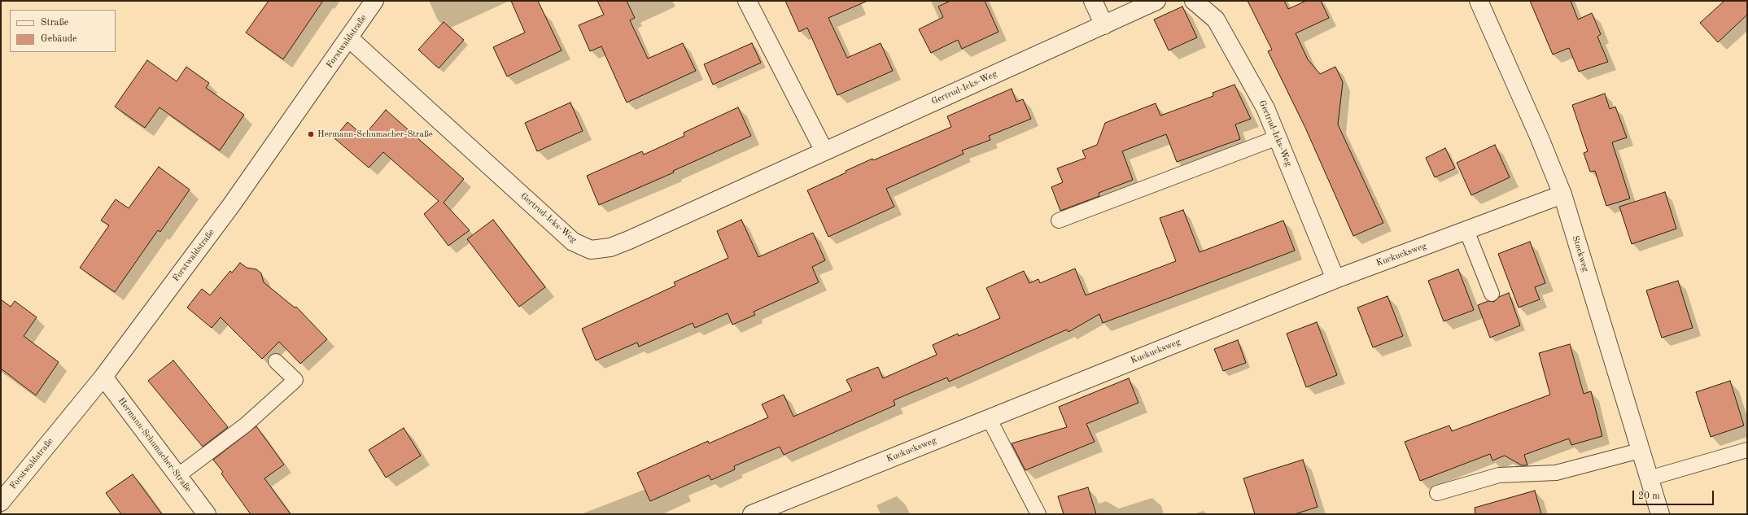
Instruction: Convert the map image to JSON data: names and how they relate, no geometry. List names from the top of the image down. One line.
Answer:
{"streets":{"street":["Forstwaldstraße","Gertrud-Icks-Weg","Stockweg","Kuckucksweg","Hermann-Schumacher-Straße"]},"crossings":[["Forstwaldstraße","Gertrud-Icks-Weg"],["Forstwaldstraße","Hermann-Schumacher-Straße"],["Gertrud-Icks-Weg","Kuckucksweg"],["Stockweg","Kuckucksweg"]],"places":["Hermann-Schumacher-Straße"],"legend":["Straße","Gebäude"],"scale_bar":"20 m"}
